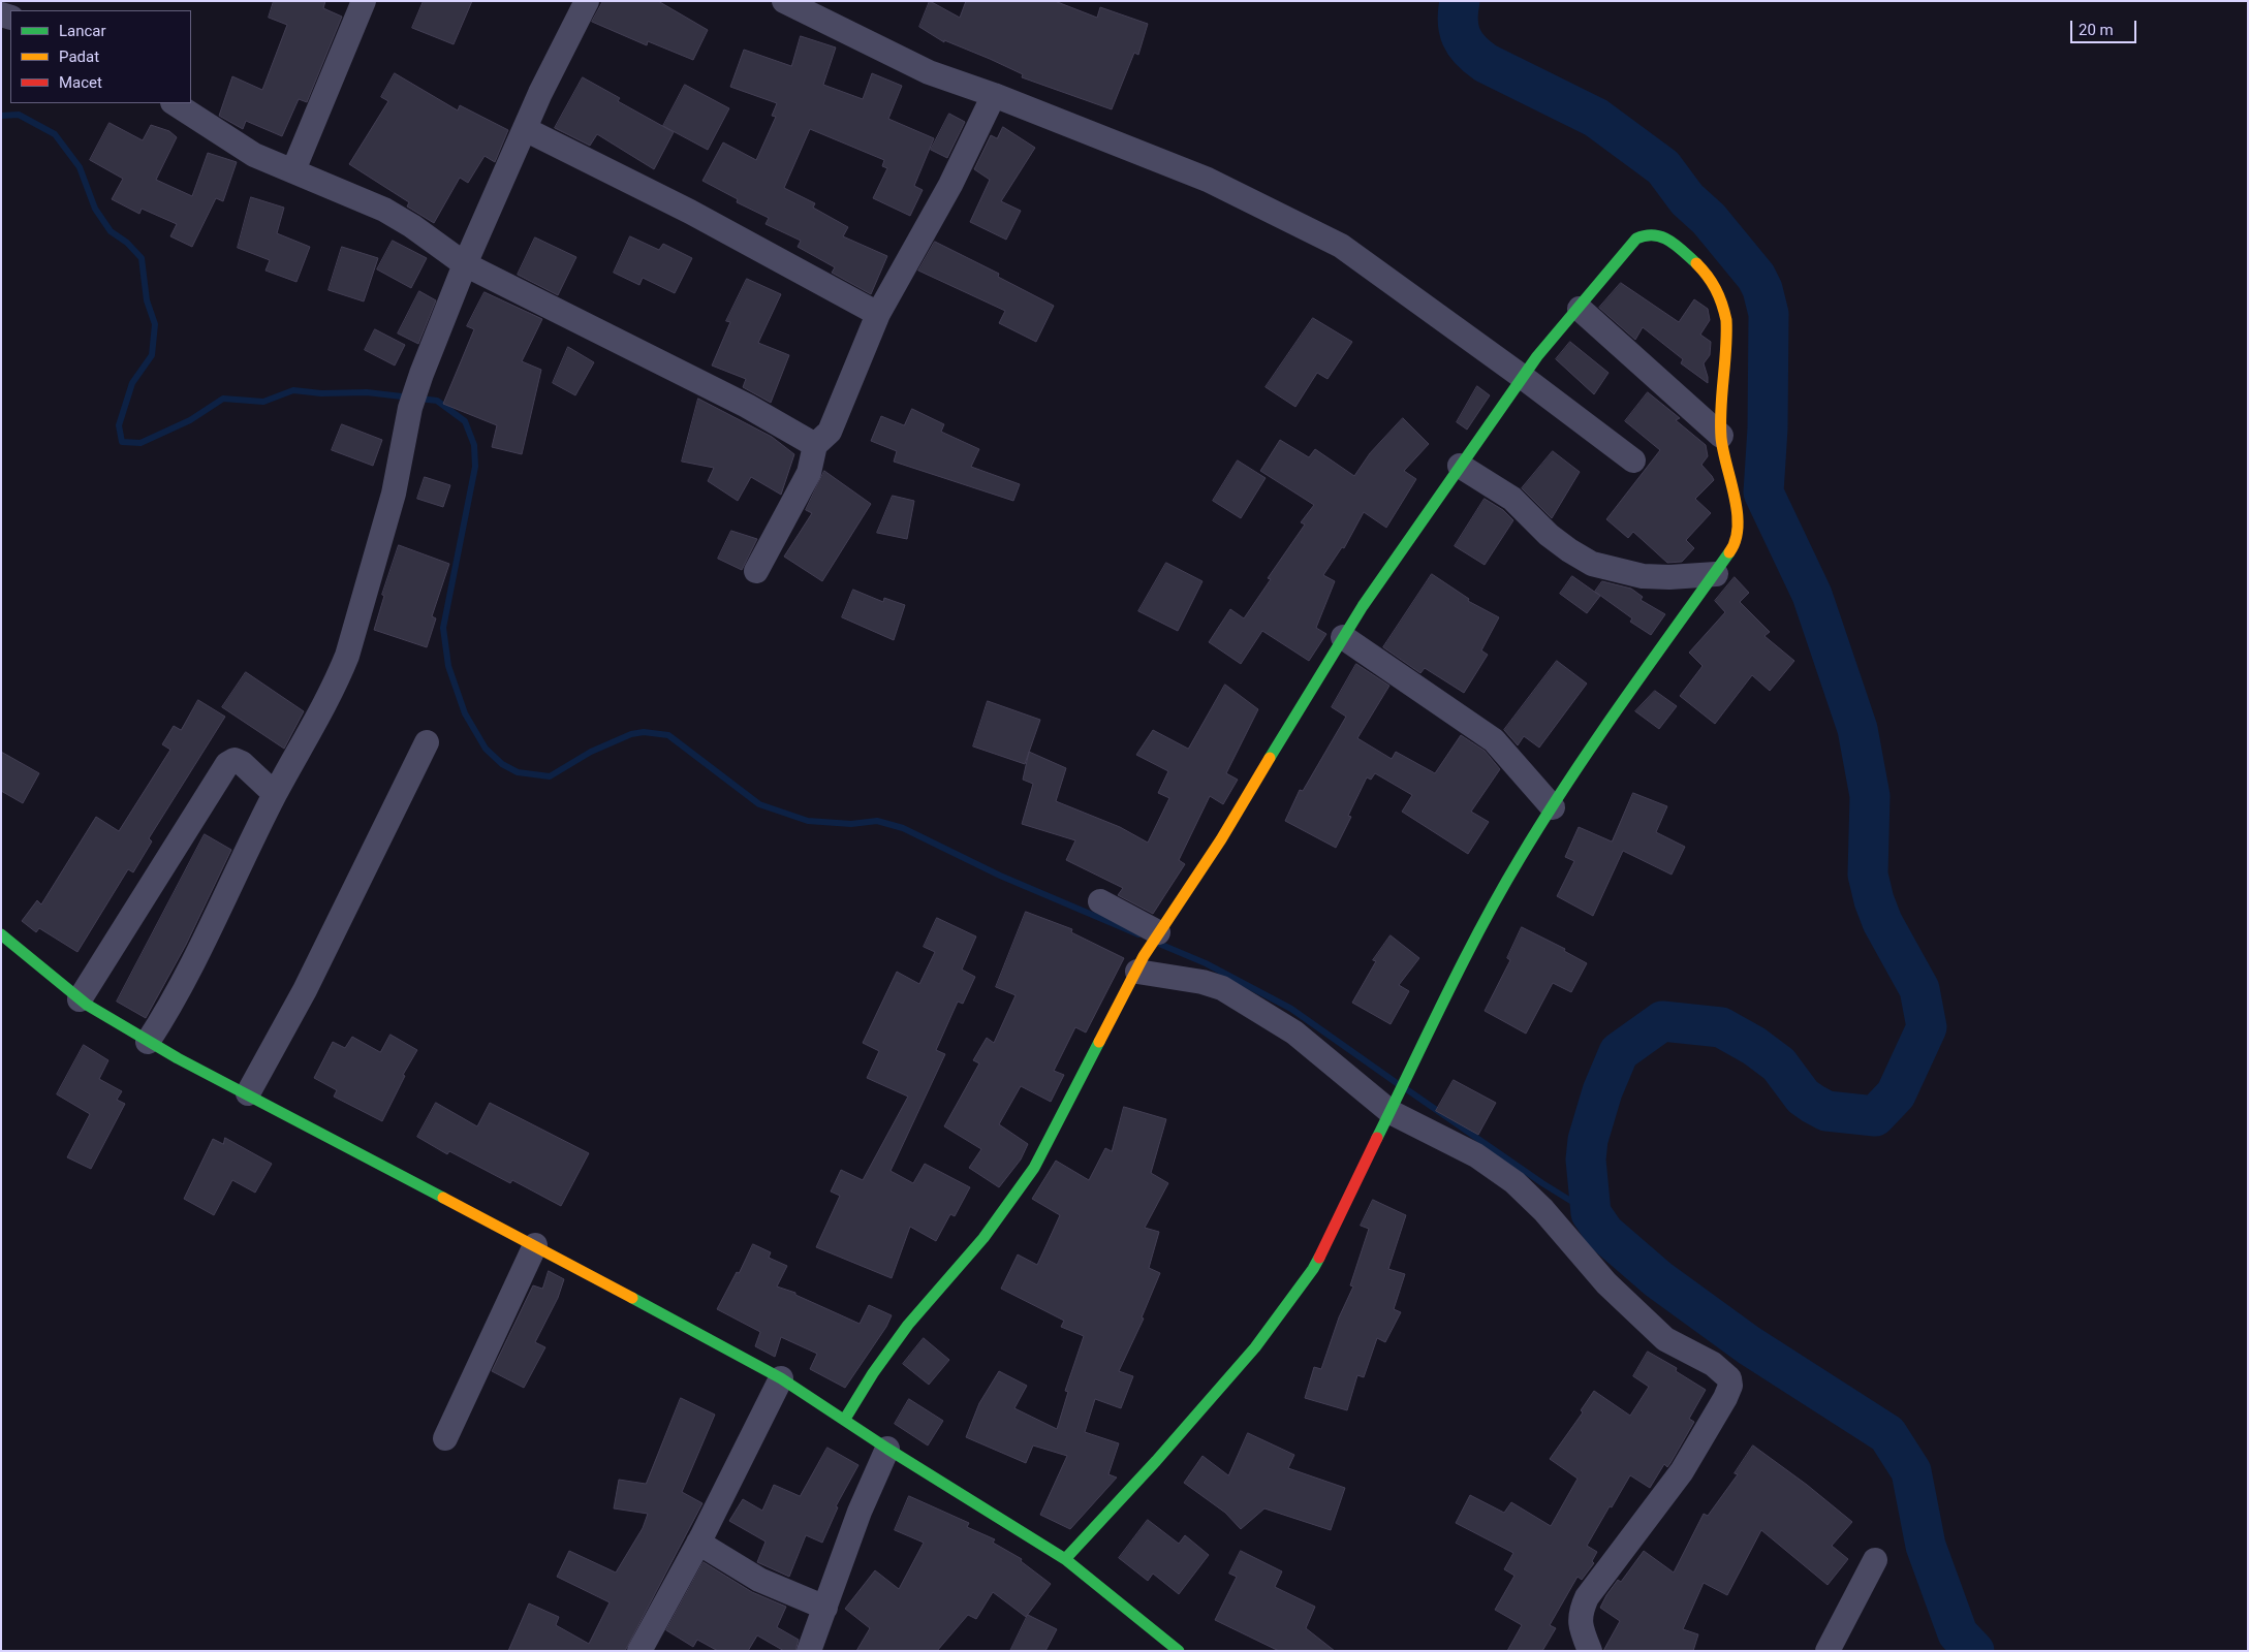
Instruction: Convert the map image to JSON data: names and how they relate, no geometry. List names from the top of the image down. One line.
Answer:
{"legend":["Lancar","Padat","Macet"],"scale_bar":"20 m"}
